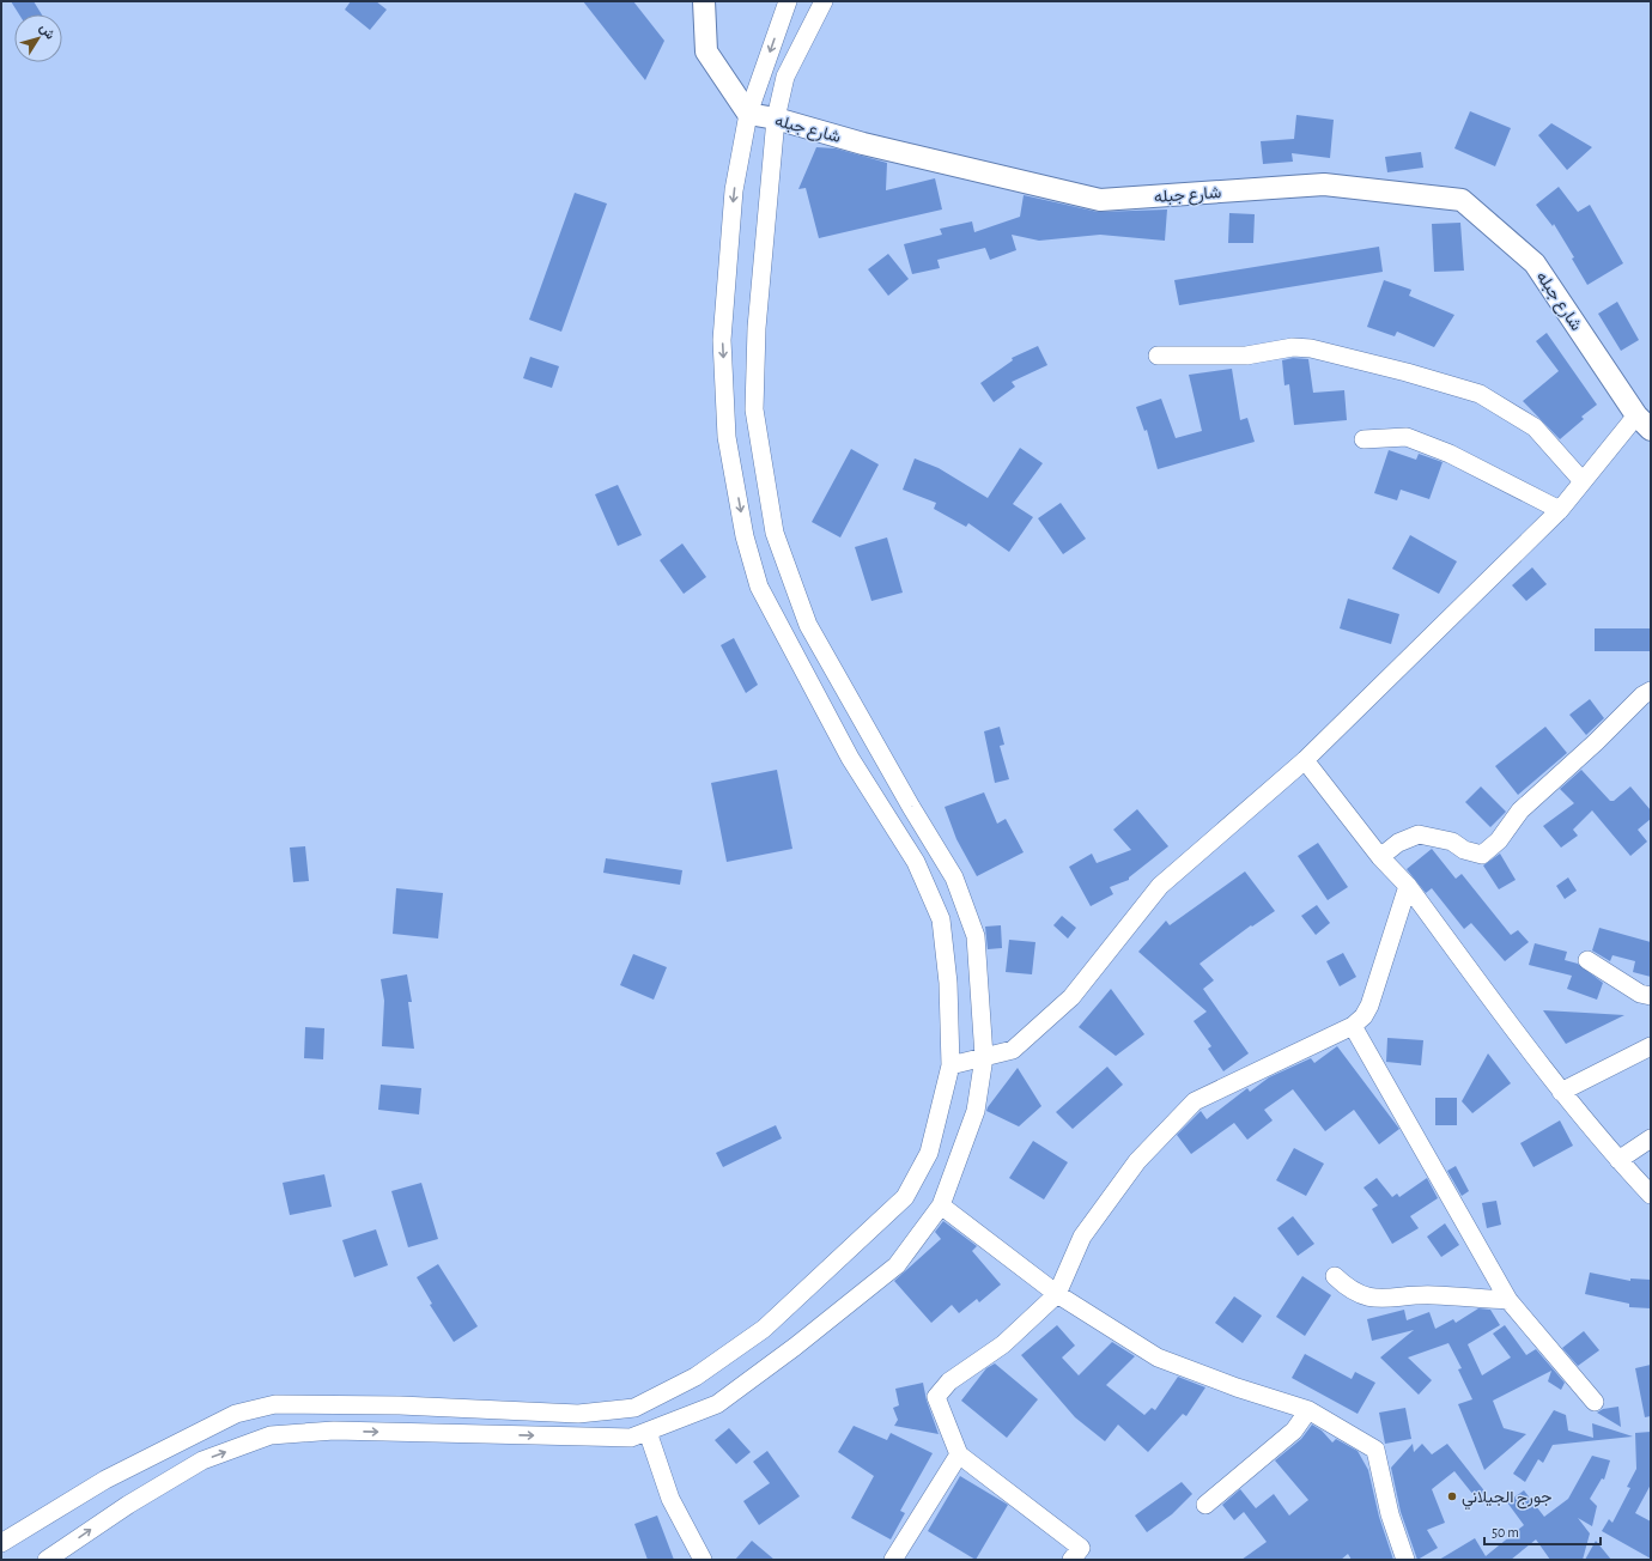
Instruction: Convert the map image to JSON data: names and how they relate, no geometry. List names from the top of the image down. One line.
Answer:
{"streets":{"main road":["شارع جبله"]},"places":["جورج الجيلاني"],"scale_bar":"50 m","north":"top right"}
